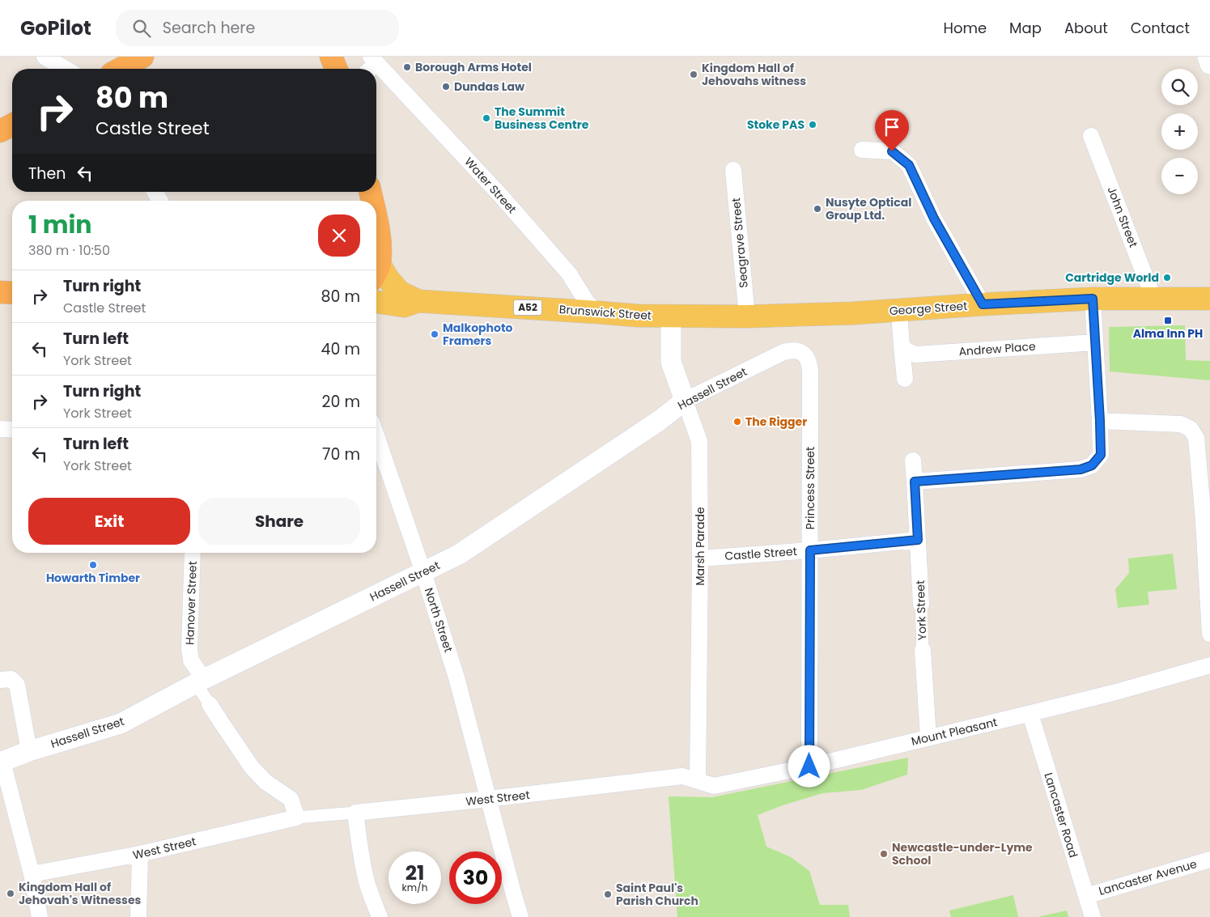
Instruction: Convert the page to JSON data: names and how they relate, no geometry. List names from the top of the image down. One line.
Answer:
{"streets":{"highway":["A52"],"main road":["George Street","Brunswick Street"],"street":["Water Street","John Street","Seagrave Street","Andrew Place","Hassell Street","Princess Street","Marsh Parade","Castle Street","Hanover Street","York Street","North Street","Mount Pleasant","West Street","Lancaster Road","Lancaster Avenue"]},"crossings":[["Water Street","Brunswick Street"],["John Street","George Street"],["Seagrave Street","George Street"],["A52","Brunswick Street"],["George Street","Brunswick Street"],["George Street","Marsh Parade"],["Brunswick Street","Marsh Parade"],["Hassell Street","Princess Street"],["Hassell Street","Marsh Parade"],["Hassell Street","Hanover Street"],["Hassell Street","North Street"],["Princess Street","Castle Street"],["Princess Street","Mount Pleasant"],["Marsh Parade","Castle Street"],["Marsh Parade","Mount Pleasant"],["Marsh Parade","West Street"],["Castle Street","York Street"],["York Street","Mount Pleasant"],["North Street","West Street"],["Mount Pleasant","West Street"],["Mount Pleasant","Lancaster Road"],["Lancaster Road","Lancaster Avenue"]],"places":{"other":["Borough Arms Hotel","Kingdom Hall of Jehovahs witness","Dundas Law","The Summit Business Centre","Stoke PAS","Nusyte Optical Group Ltd.","Cartridge World","Malkophoto Framers","The Rigger","Howarth Timber","Newcastle-under-Lyme School","Kingdom Hall of Jehovah's Witnesses","Saint Paul's Parish Church"],"transit":["Alma Inn PH"]},"page":{"header":"GoPilot","search":"Search here","nav":["Home","Map","About","Contact"],"map_buttons":["+","−"],"turn":["80 m","Castle Street"],"then":"Then","heading":["1 min","380 m · 10:50"],"list":[{"name":"Turn right","note":"Castle Street","value":"80 m"},{"name":"Turn left","note":"York Street","value":"40 m"},{"name":"Turn right","note":"York Street","value":"20 m"},{"name":"Turn left","note":"York Street","value":"70 m"}],"buttons":["Exit","Share"],"speed":"21 km/h","limit":"30"}}
